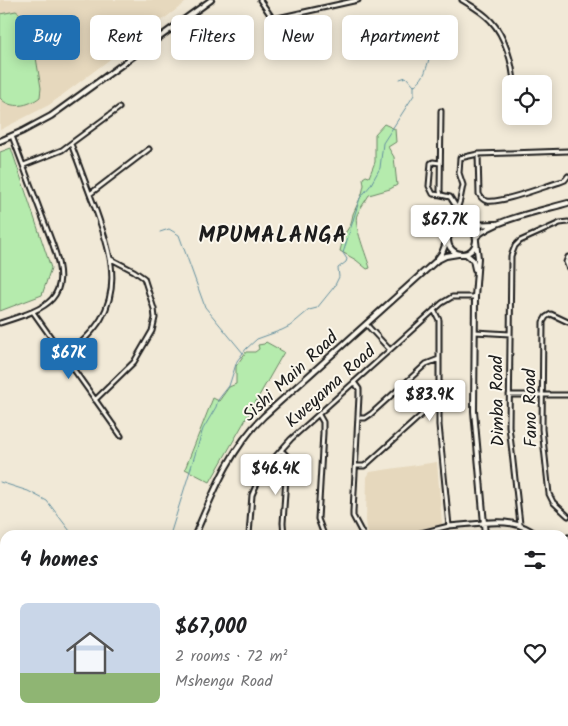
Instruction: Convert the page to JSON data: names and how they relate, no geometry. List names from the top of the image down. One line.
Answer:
{"streets":{"street":["Sishi Main Road","Kweyama Road","Dimba Road","Fano Road"]},"districts":["MPUMALANGA"],"page":{"chip":["Buy","Rent","Filters","New","Apartment"],"price":["$67.7K","$67K","$83.9K","$46.4K"],"heading":"4 homes","list":[{"name":"$67,000","note":"2 rooms · 72 m² · Mshengu Road"}]}}
